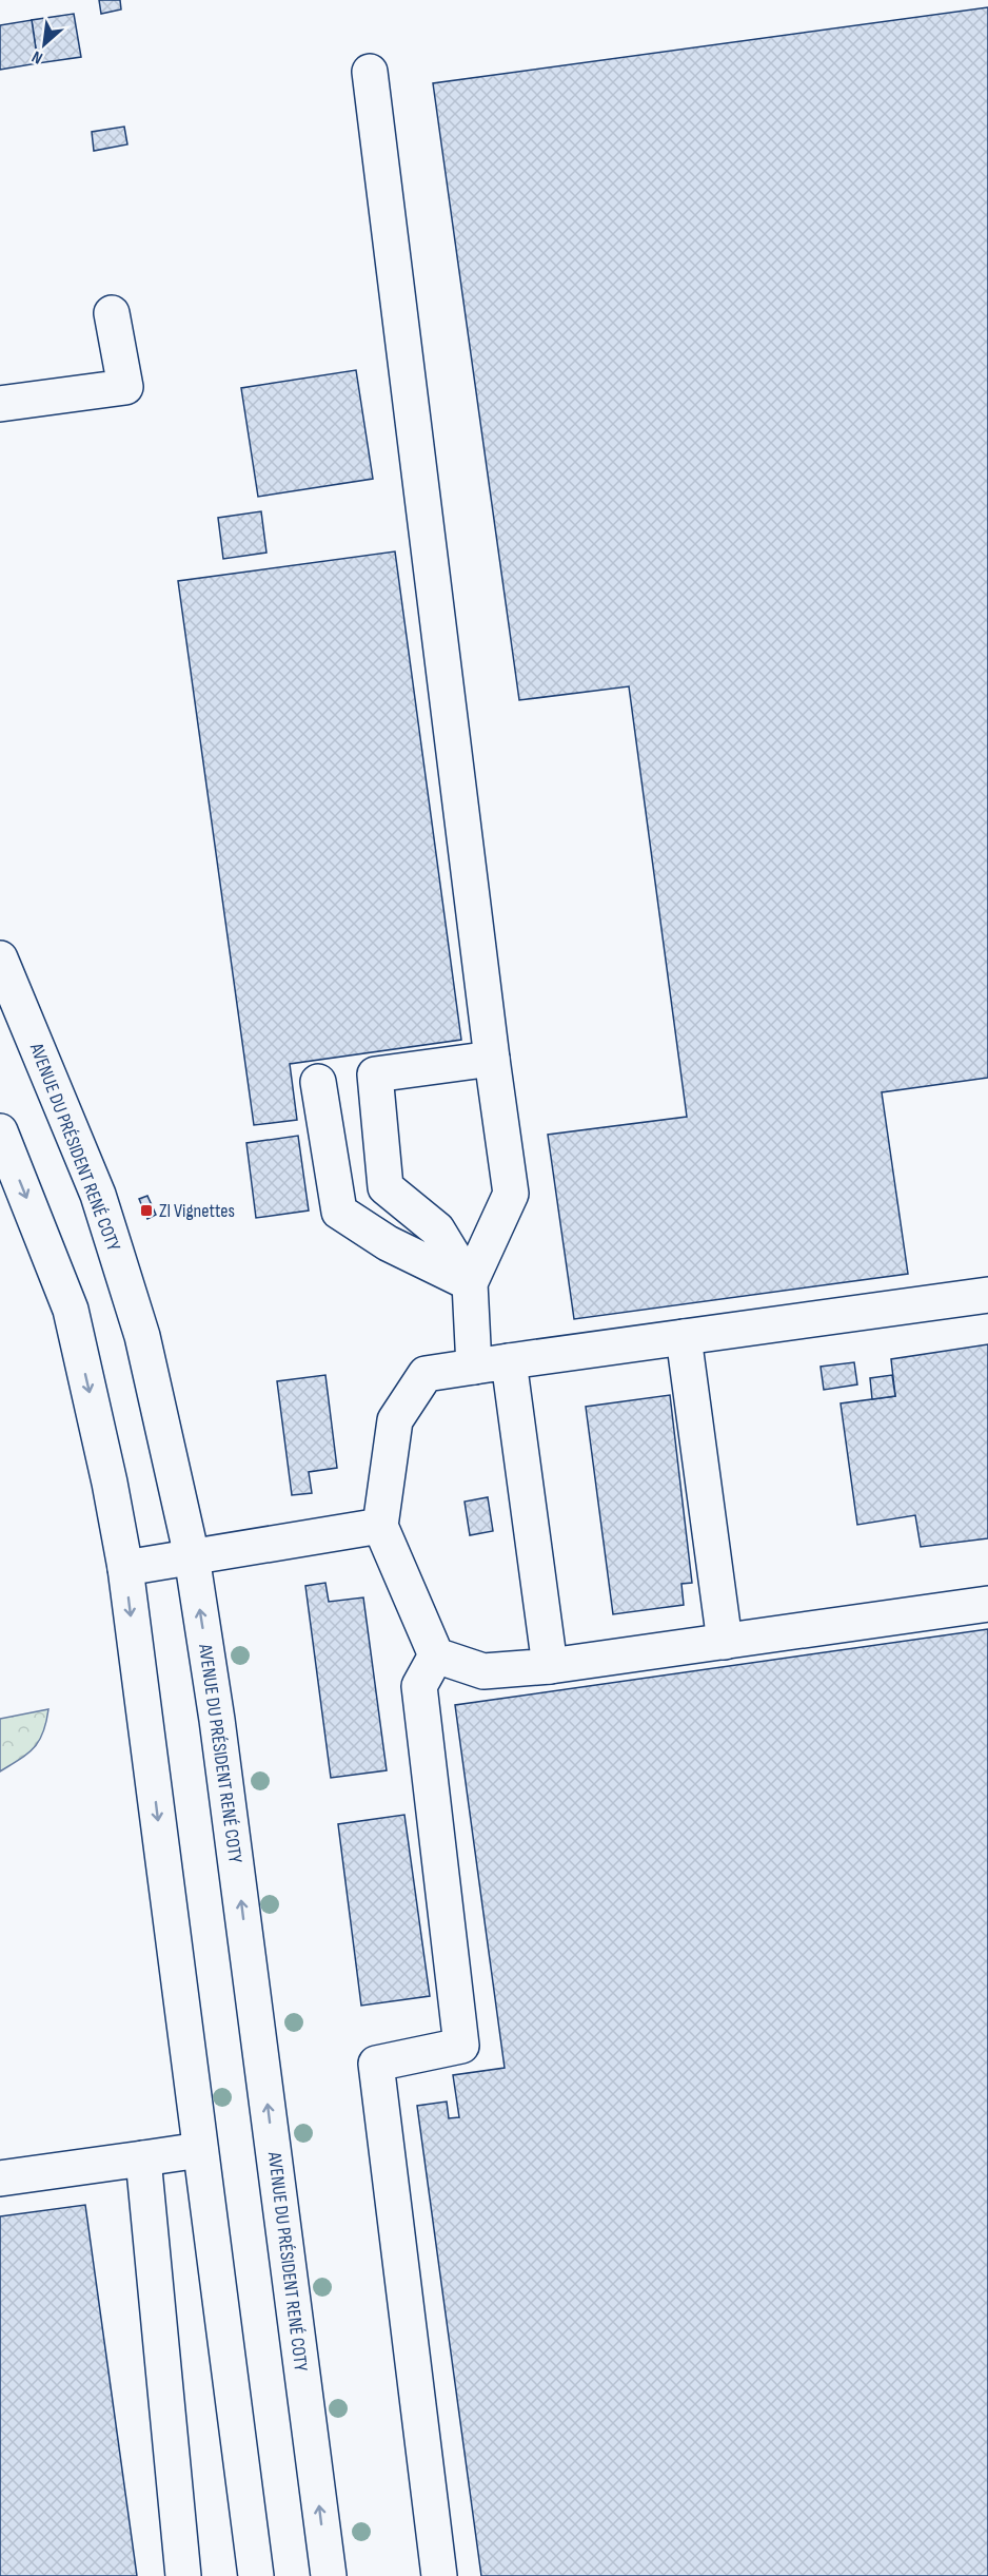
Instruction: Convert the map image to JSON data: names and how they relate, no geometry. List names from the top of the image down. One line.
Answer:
{"streets":{"main road":["AVENUE DU PRÉSIDENT RENÉ COTY"]},"places":{"transit":["ZI Vignettes"]},"north":"bottom left"}
